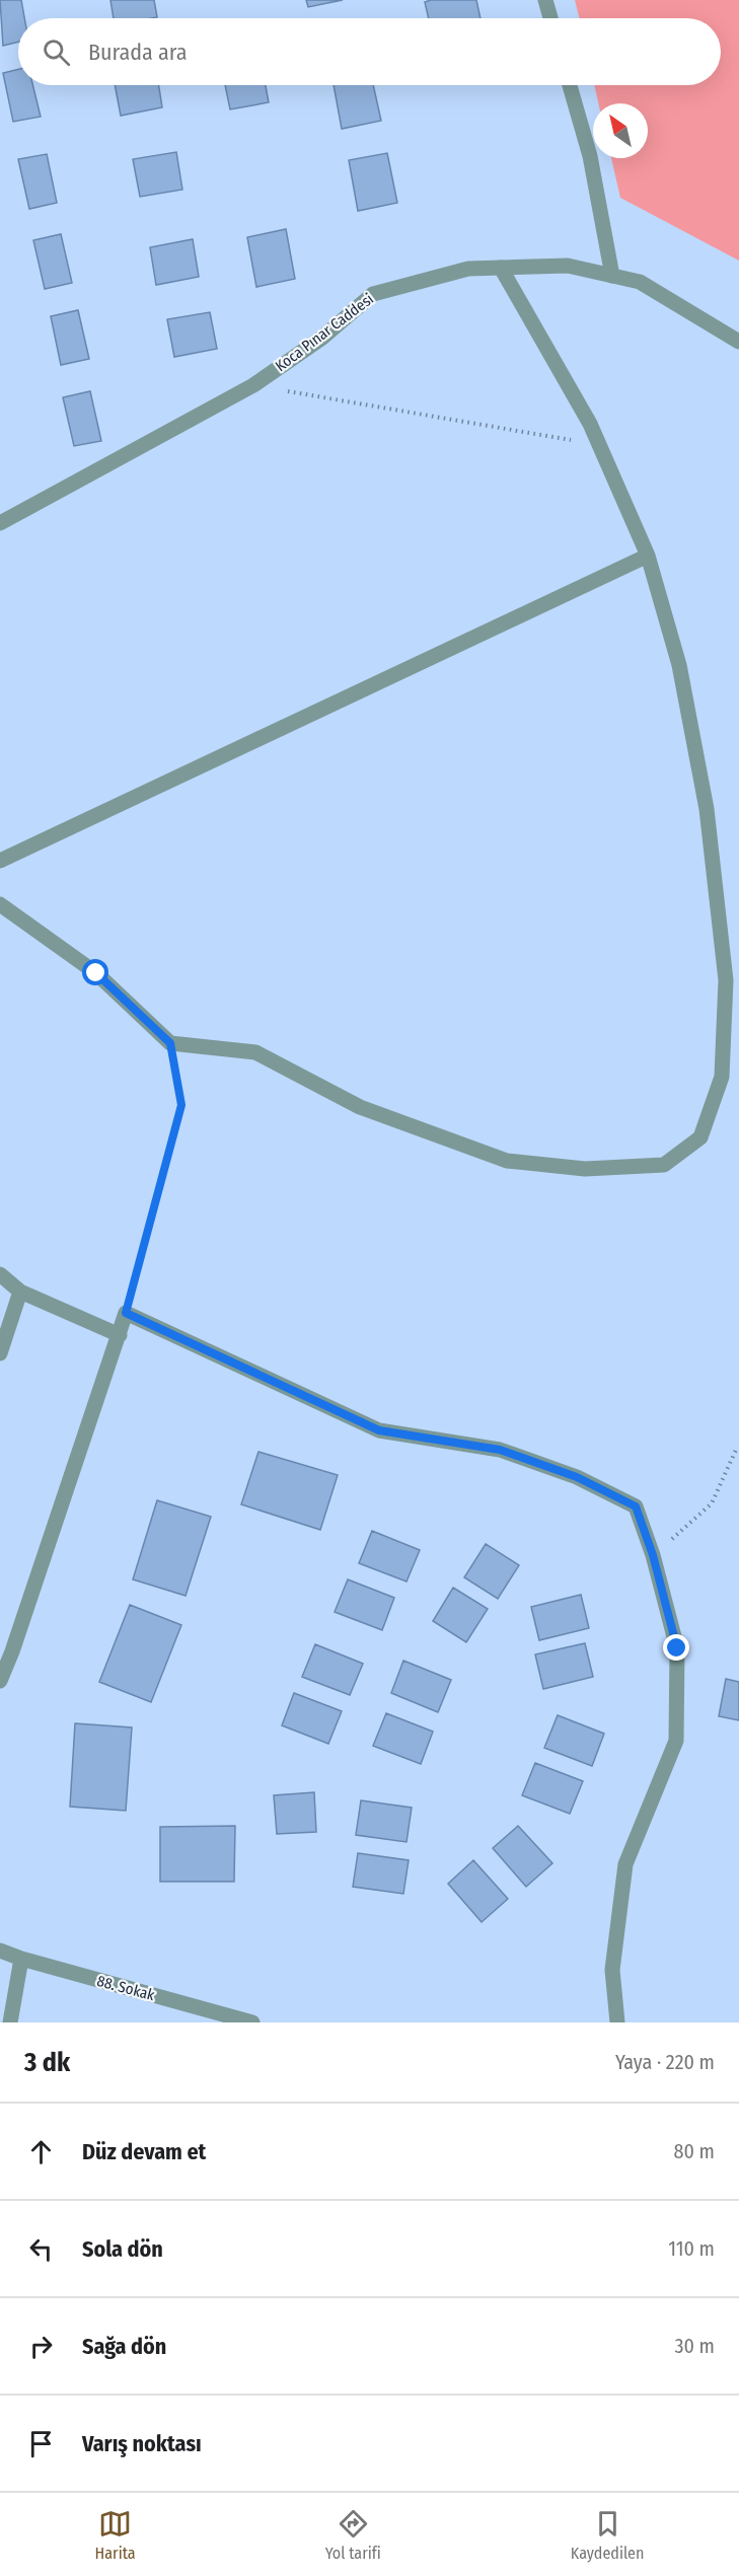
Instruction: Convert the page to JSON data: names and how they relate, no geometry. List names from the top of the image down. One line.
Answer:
{"streets":{"street":["Koca Pınar Caddesi","88. Sokak"]},"north":"top left","page":{"search":"Burada ara","heading":["3 dk","Yaya · 220 m"],"list":[["Düz devam et","80 m"],["Sola dön","110 m"],["Sağa dön","30 m"],"Varış noktası"],"nav":["Harita","Yol tarifi","Kaydedilen"]}}
